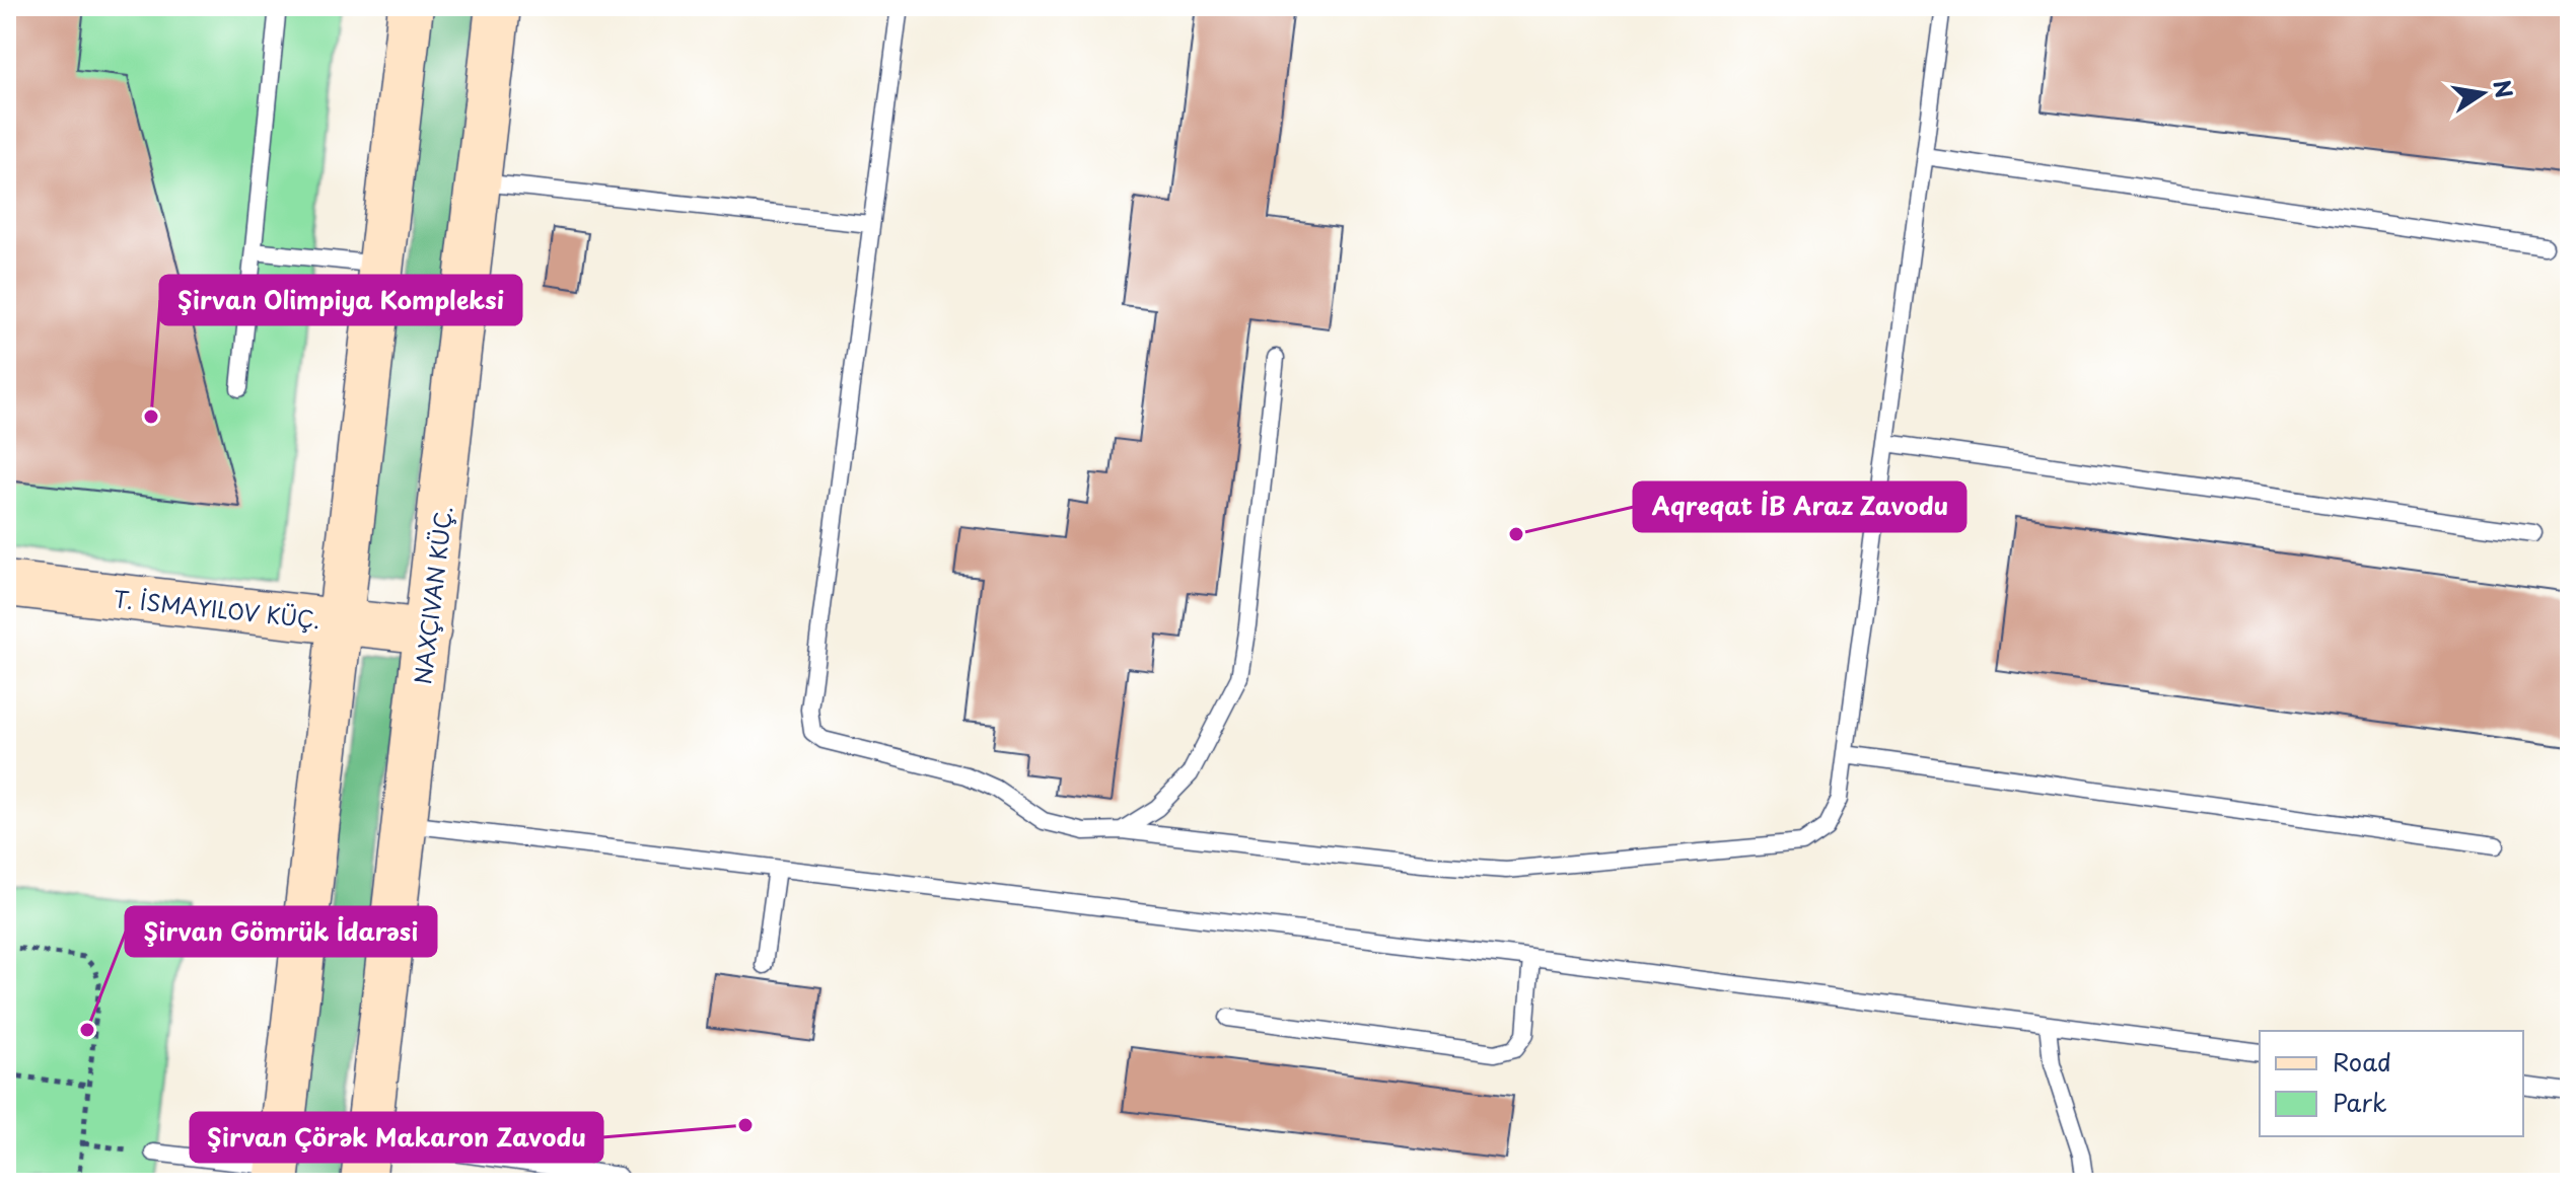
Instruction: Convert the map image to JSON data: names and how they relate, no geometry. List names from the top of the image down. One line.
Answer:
{"places":["Şirvan Olimpiya Kompleksi","Aqreqat İB Araz Zavodu","Şirvan Gömrük İdarəsi","Şirvan Çörək Makaron Zavodu"],"legend":["Road","Park"],"north":"right"}
